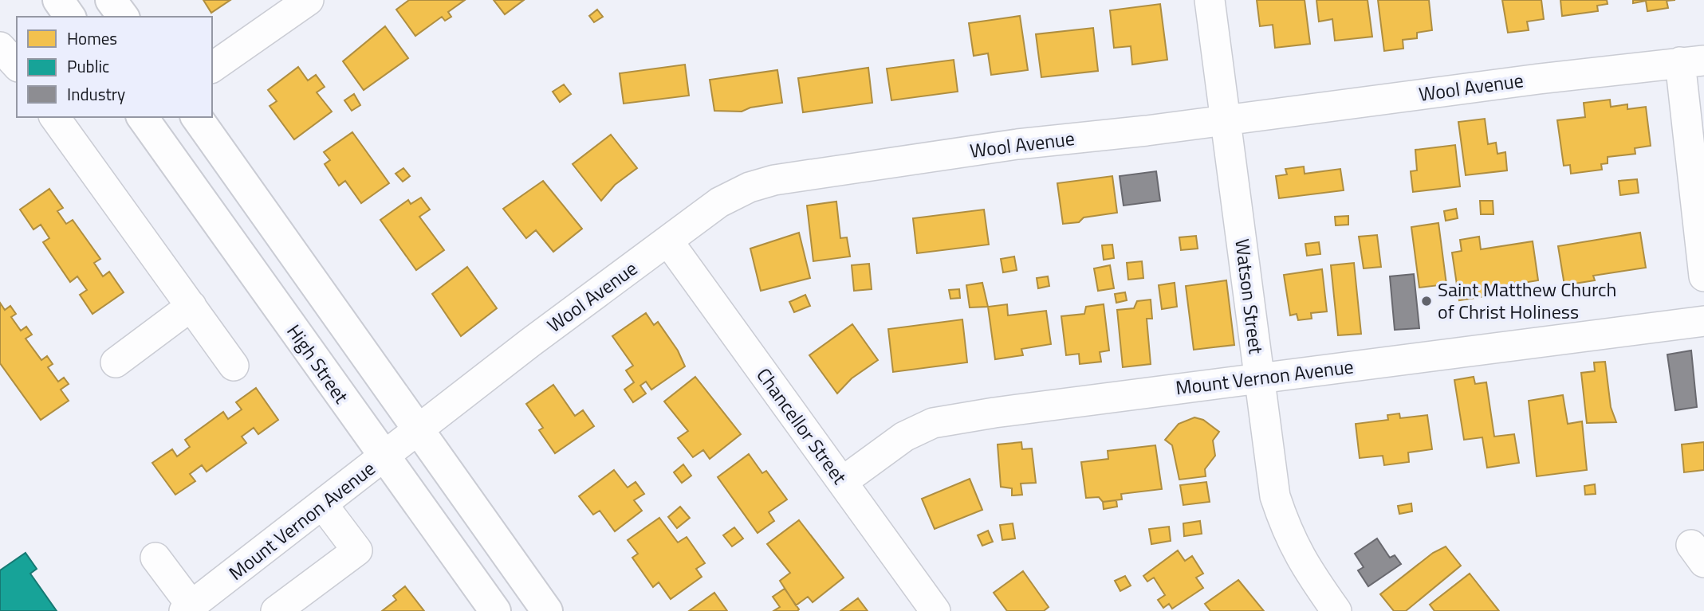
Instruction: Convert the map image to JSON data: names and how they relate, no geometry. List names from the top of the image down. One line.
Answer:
{"streets":{"main road":["High Street"],"street":["Wool Avenue","Watson Street","Mount Vernon Avenue","Chancellor Street"]},"crossings":[["Wool Avenue","Watson Street"],["Wool Avenue","Mount Vernon Avenue"],["Wool Avenue","Chancellor Street"],["Watson Street","Mount Vernon Avenue"],["High Street","Mount Vernon Avenue"],["Mount Vernon Avenue","Chancellor Street"]],"places":["Saint Matthew Church of Christ Holiness"],"legend":["Homes","Public","Industry"]}
